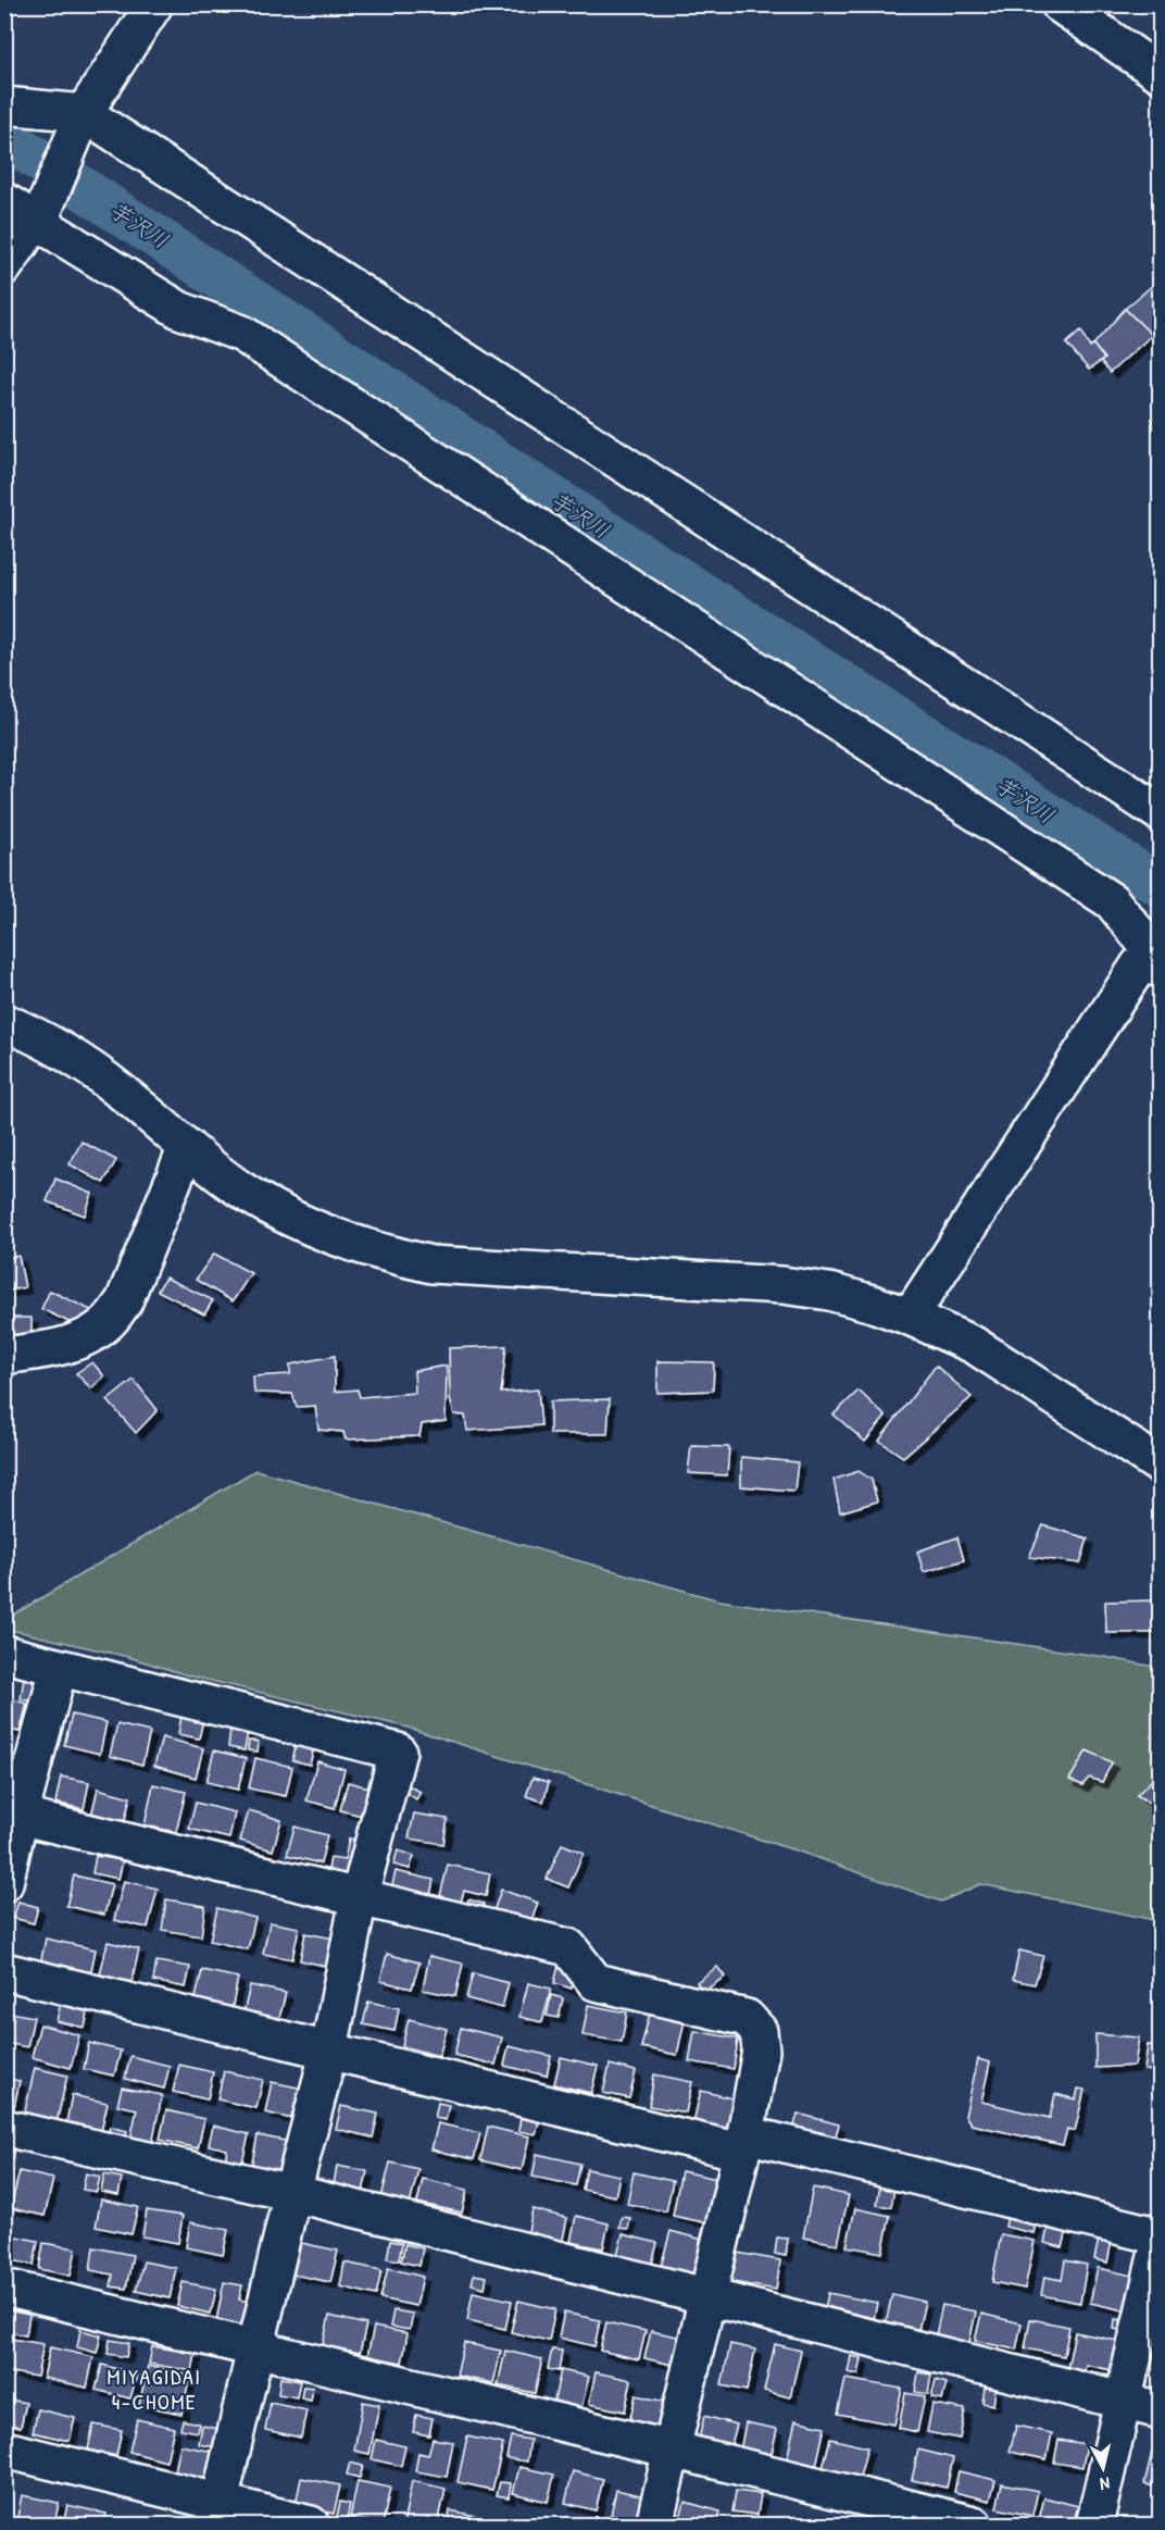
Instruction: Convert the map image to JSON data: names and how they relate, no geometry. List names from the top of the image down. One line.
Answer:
{"districts":["MIYAGIDAI 4-CHOME"],"water":["芋沢川"],"north":"bottom"}
